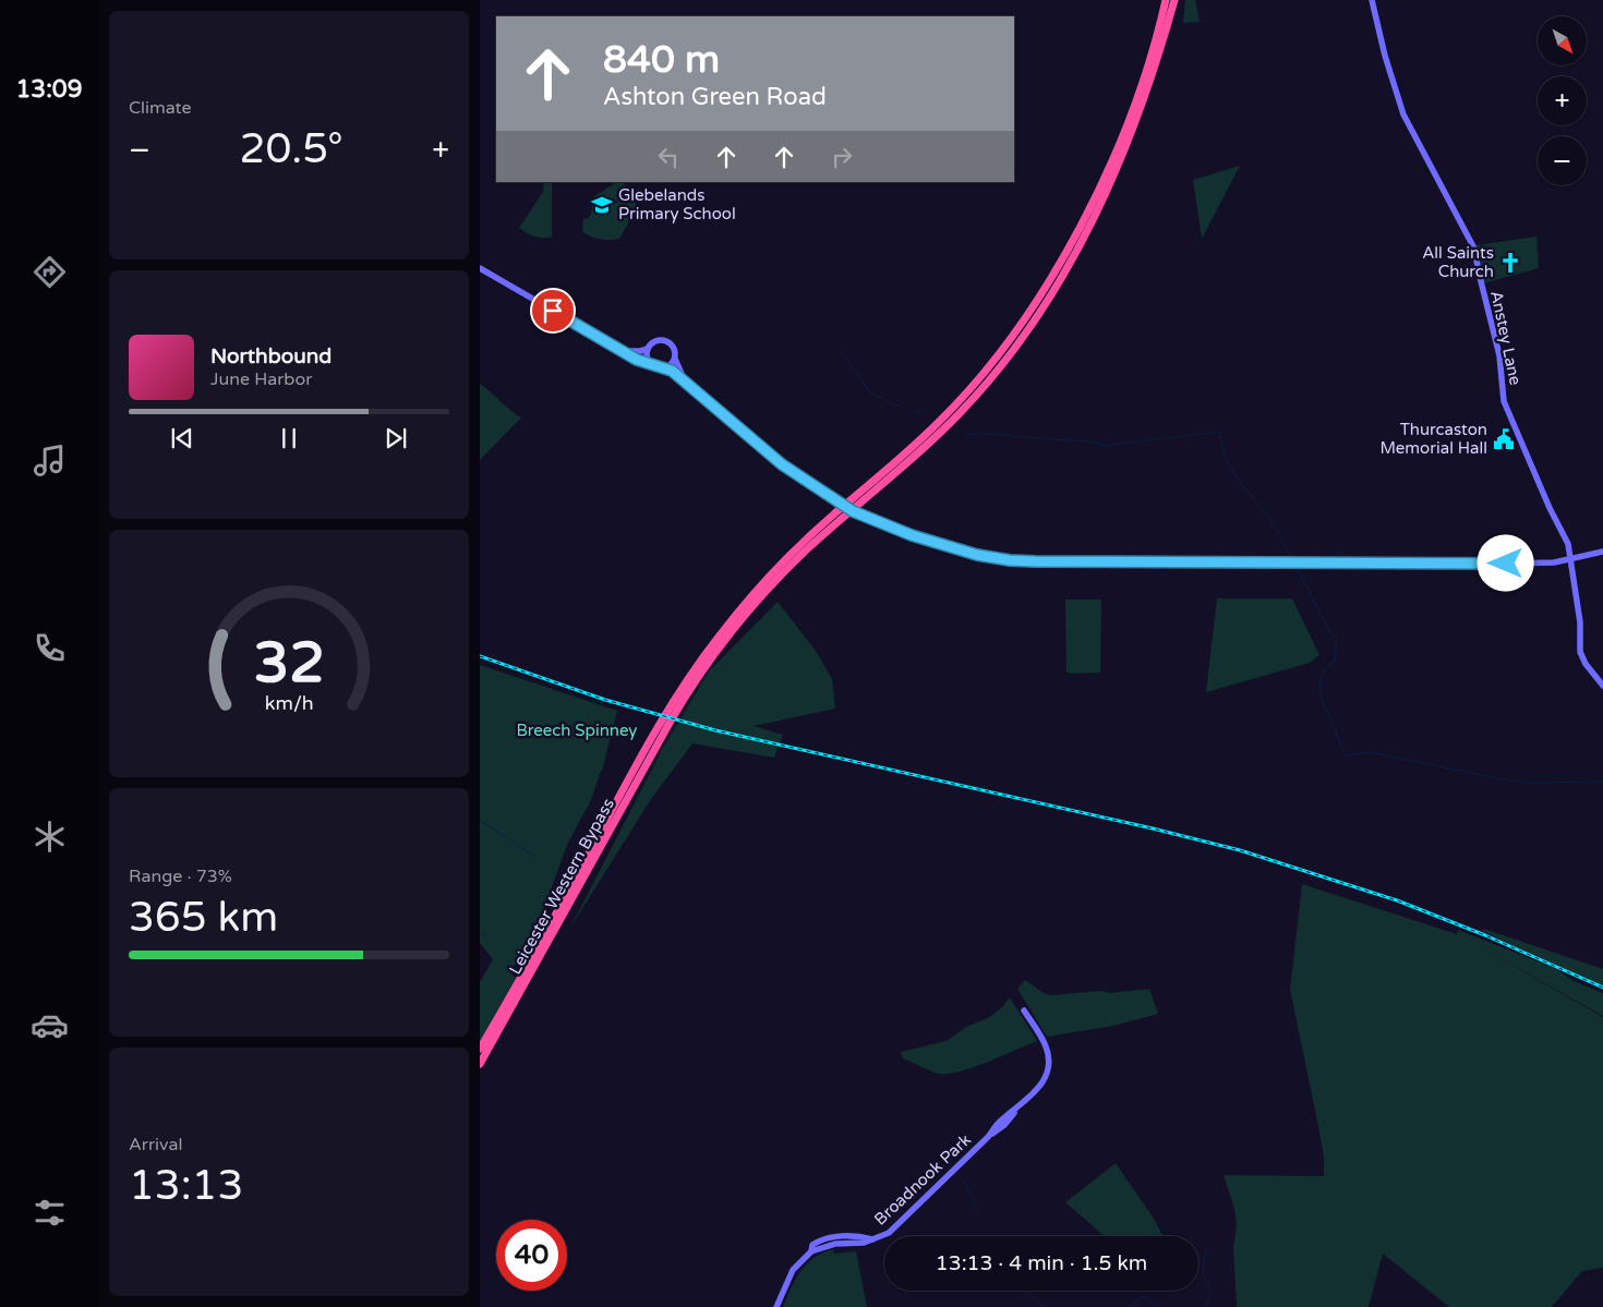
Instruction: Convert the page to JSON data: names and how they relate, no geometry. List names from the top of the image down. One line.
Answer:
{"streets":{"highway":["Leicester Western Bypass"],"street":["Anstey Lane","Broadnook Park"]},"parks":["Breech Spinney"],"places":{"school or university":["Glebelands Primary School"],"church":["All Saints Church"],"public building":["Thurcaston Memorial Hall"]},"north":"bottom right","page":{"tabs":"13:09","tile":["Climate",["Range · 73%","365 km"],["Arrival","13:13"]],"map_buttons":["+","−"],"turn":["840 m","Ashton Green Road"],"heat":["−","20.5°","+"],"song":["Northbound","June Harbor"],"limit":"40","trip":"13:13 · 4 min · 1.5 km","gauge":["32","km/h"]}}
